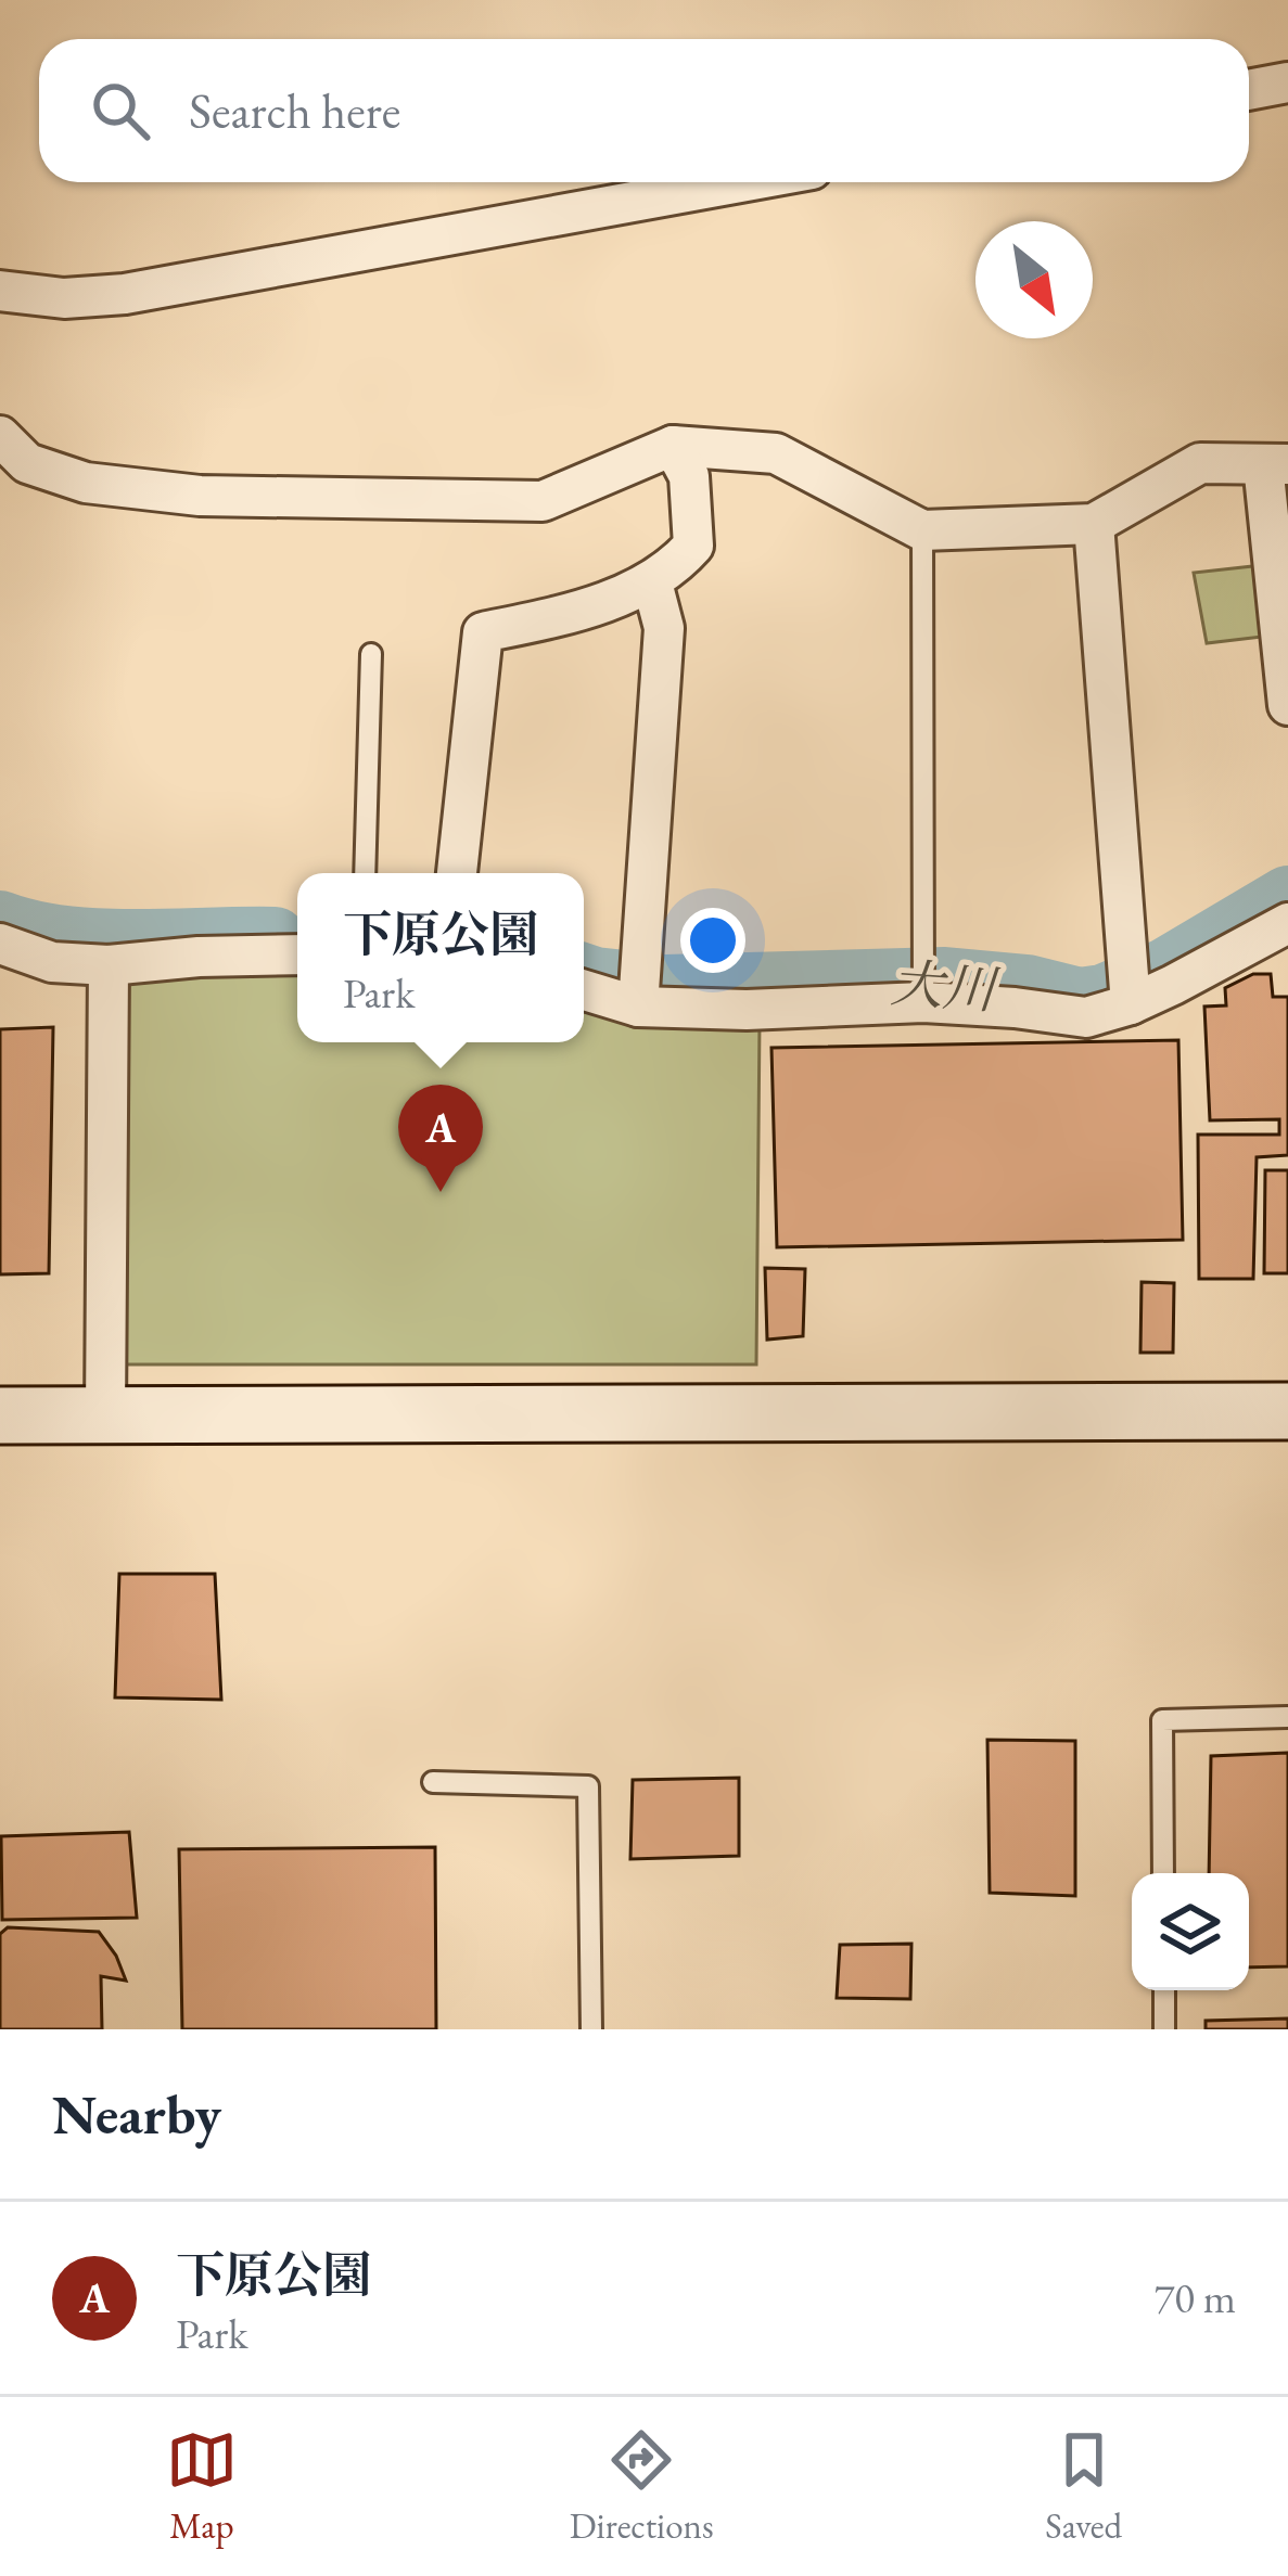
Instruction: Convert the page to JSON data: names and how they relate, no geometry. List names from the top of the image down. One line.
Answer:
{"water":["大川"],"north":"bottom right","page":{"search":"Search here","popup":["下原公園","Park"],"pins":"A","heading":"Nearby","list":[{"mark":"A","name":"下原公園","note":"Park","value":"70 m"}],"nav":["Map","Directions","Saved"]}}
